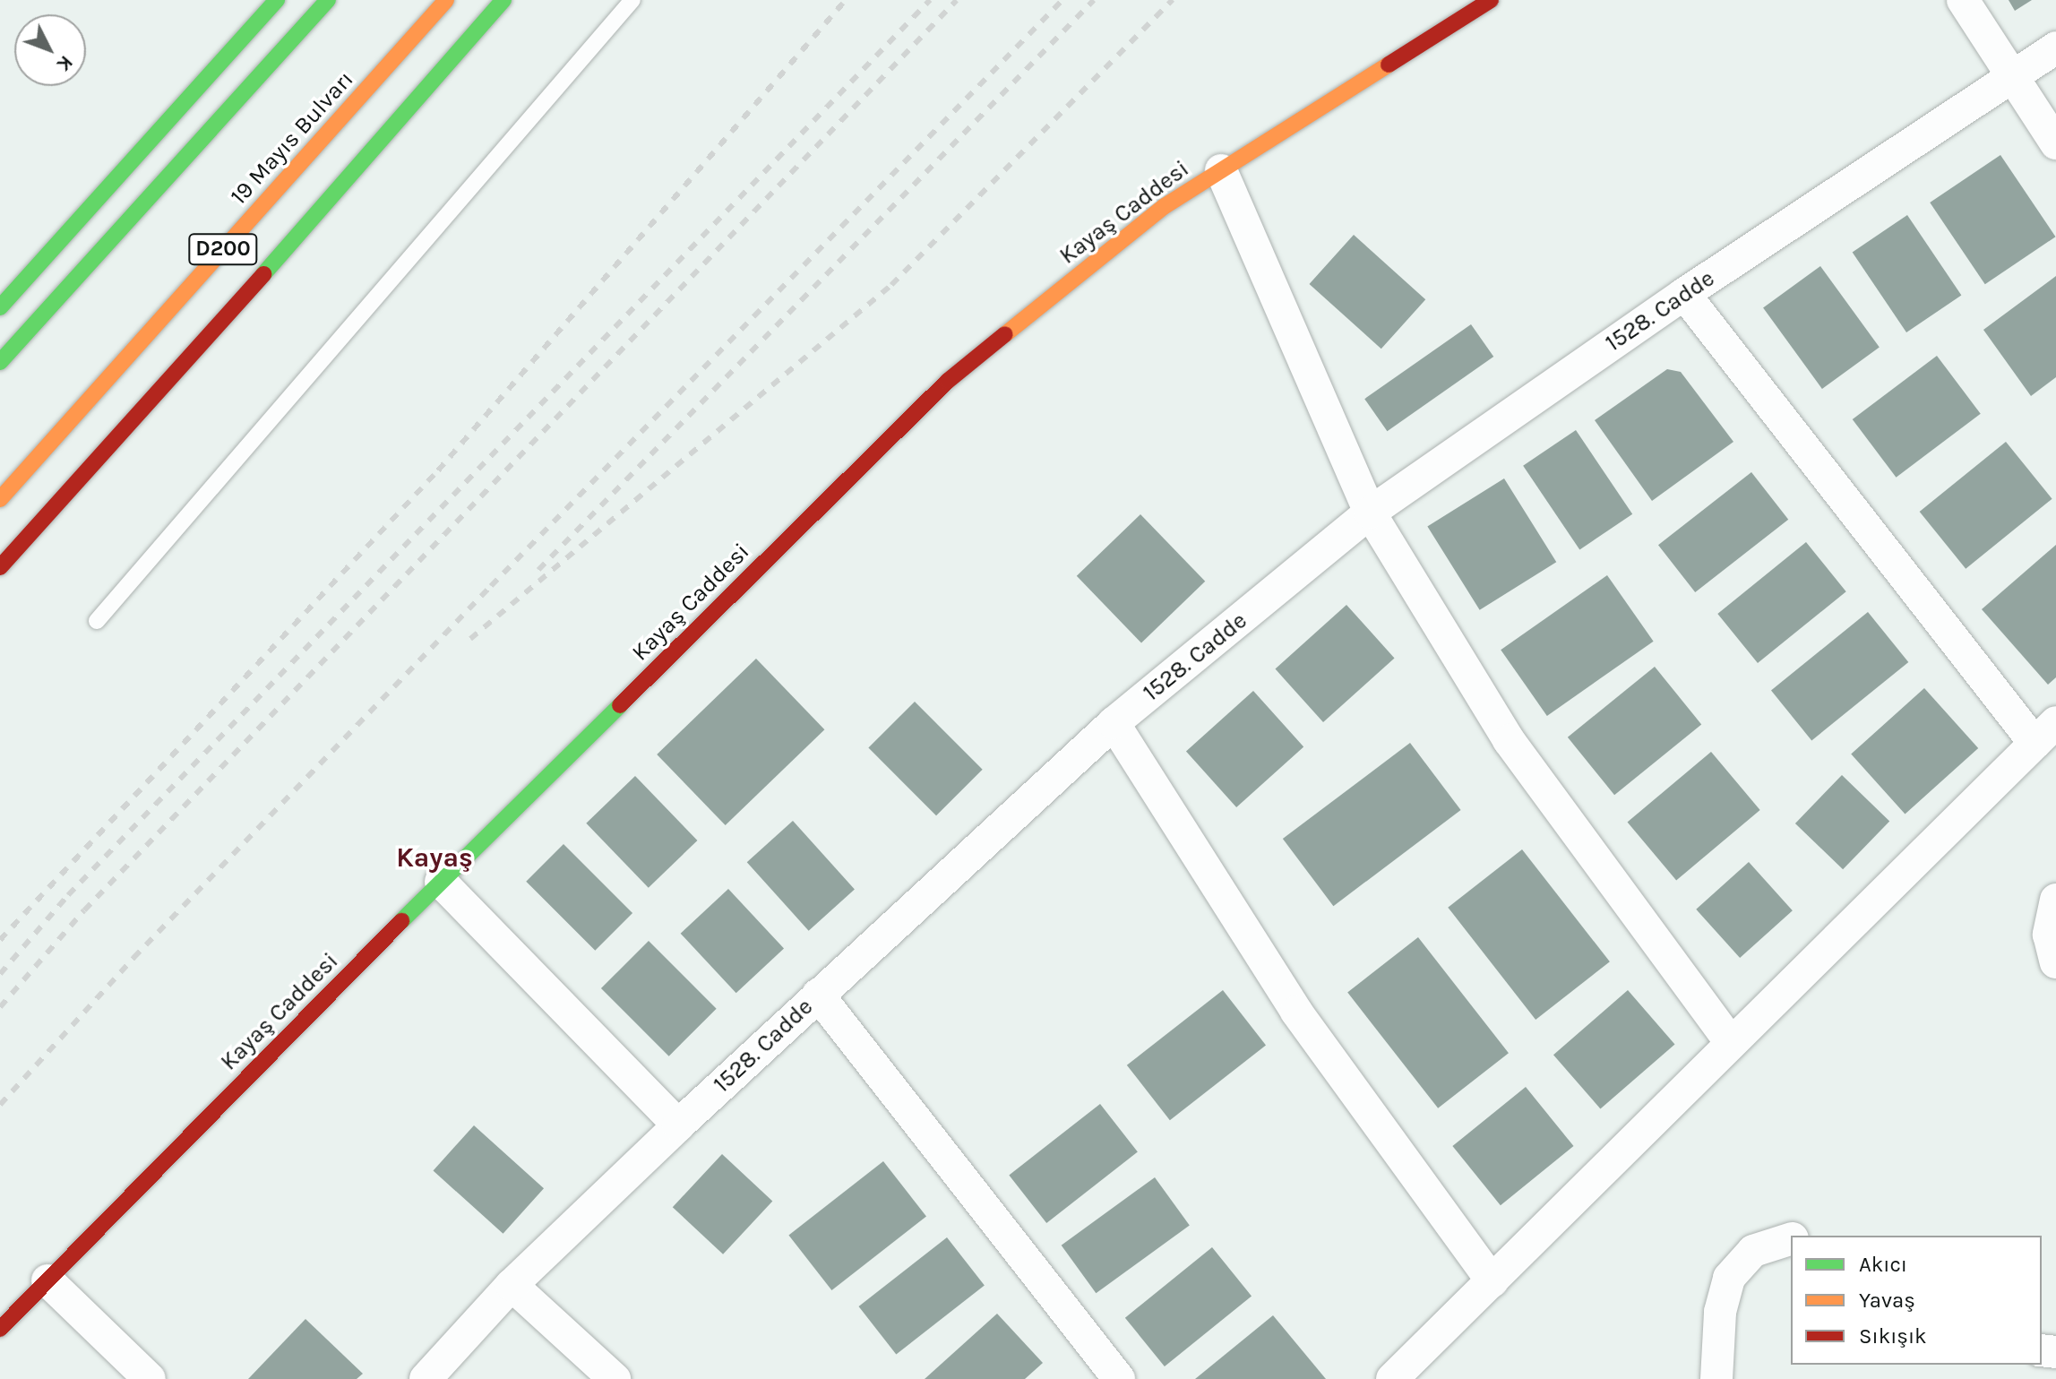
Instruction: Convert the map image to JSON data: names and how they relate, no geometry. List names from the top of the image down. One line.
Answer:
{"streets":{"main road":["19 Mayıs Bulvarı","Kayaş Caddesi","D200"],"street":["1528. Cadde"]},"districts":["Kayaş"],"legend":["Akıcı","Yavaş","Sıkışık"],"north":"bottom right"}
